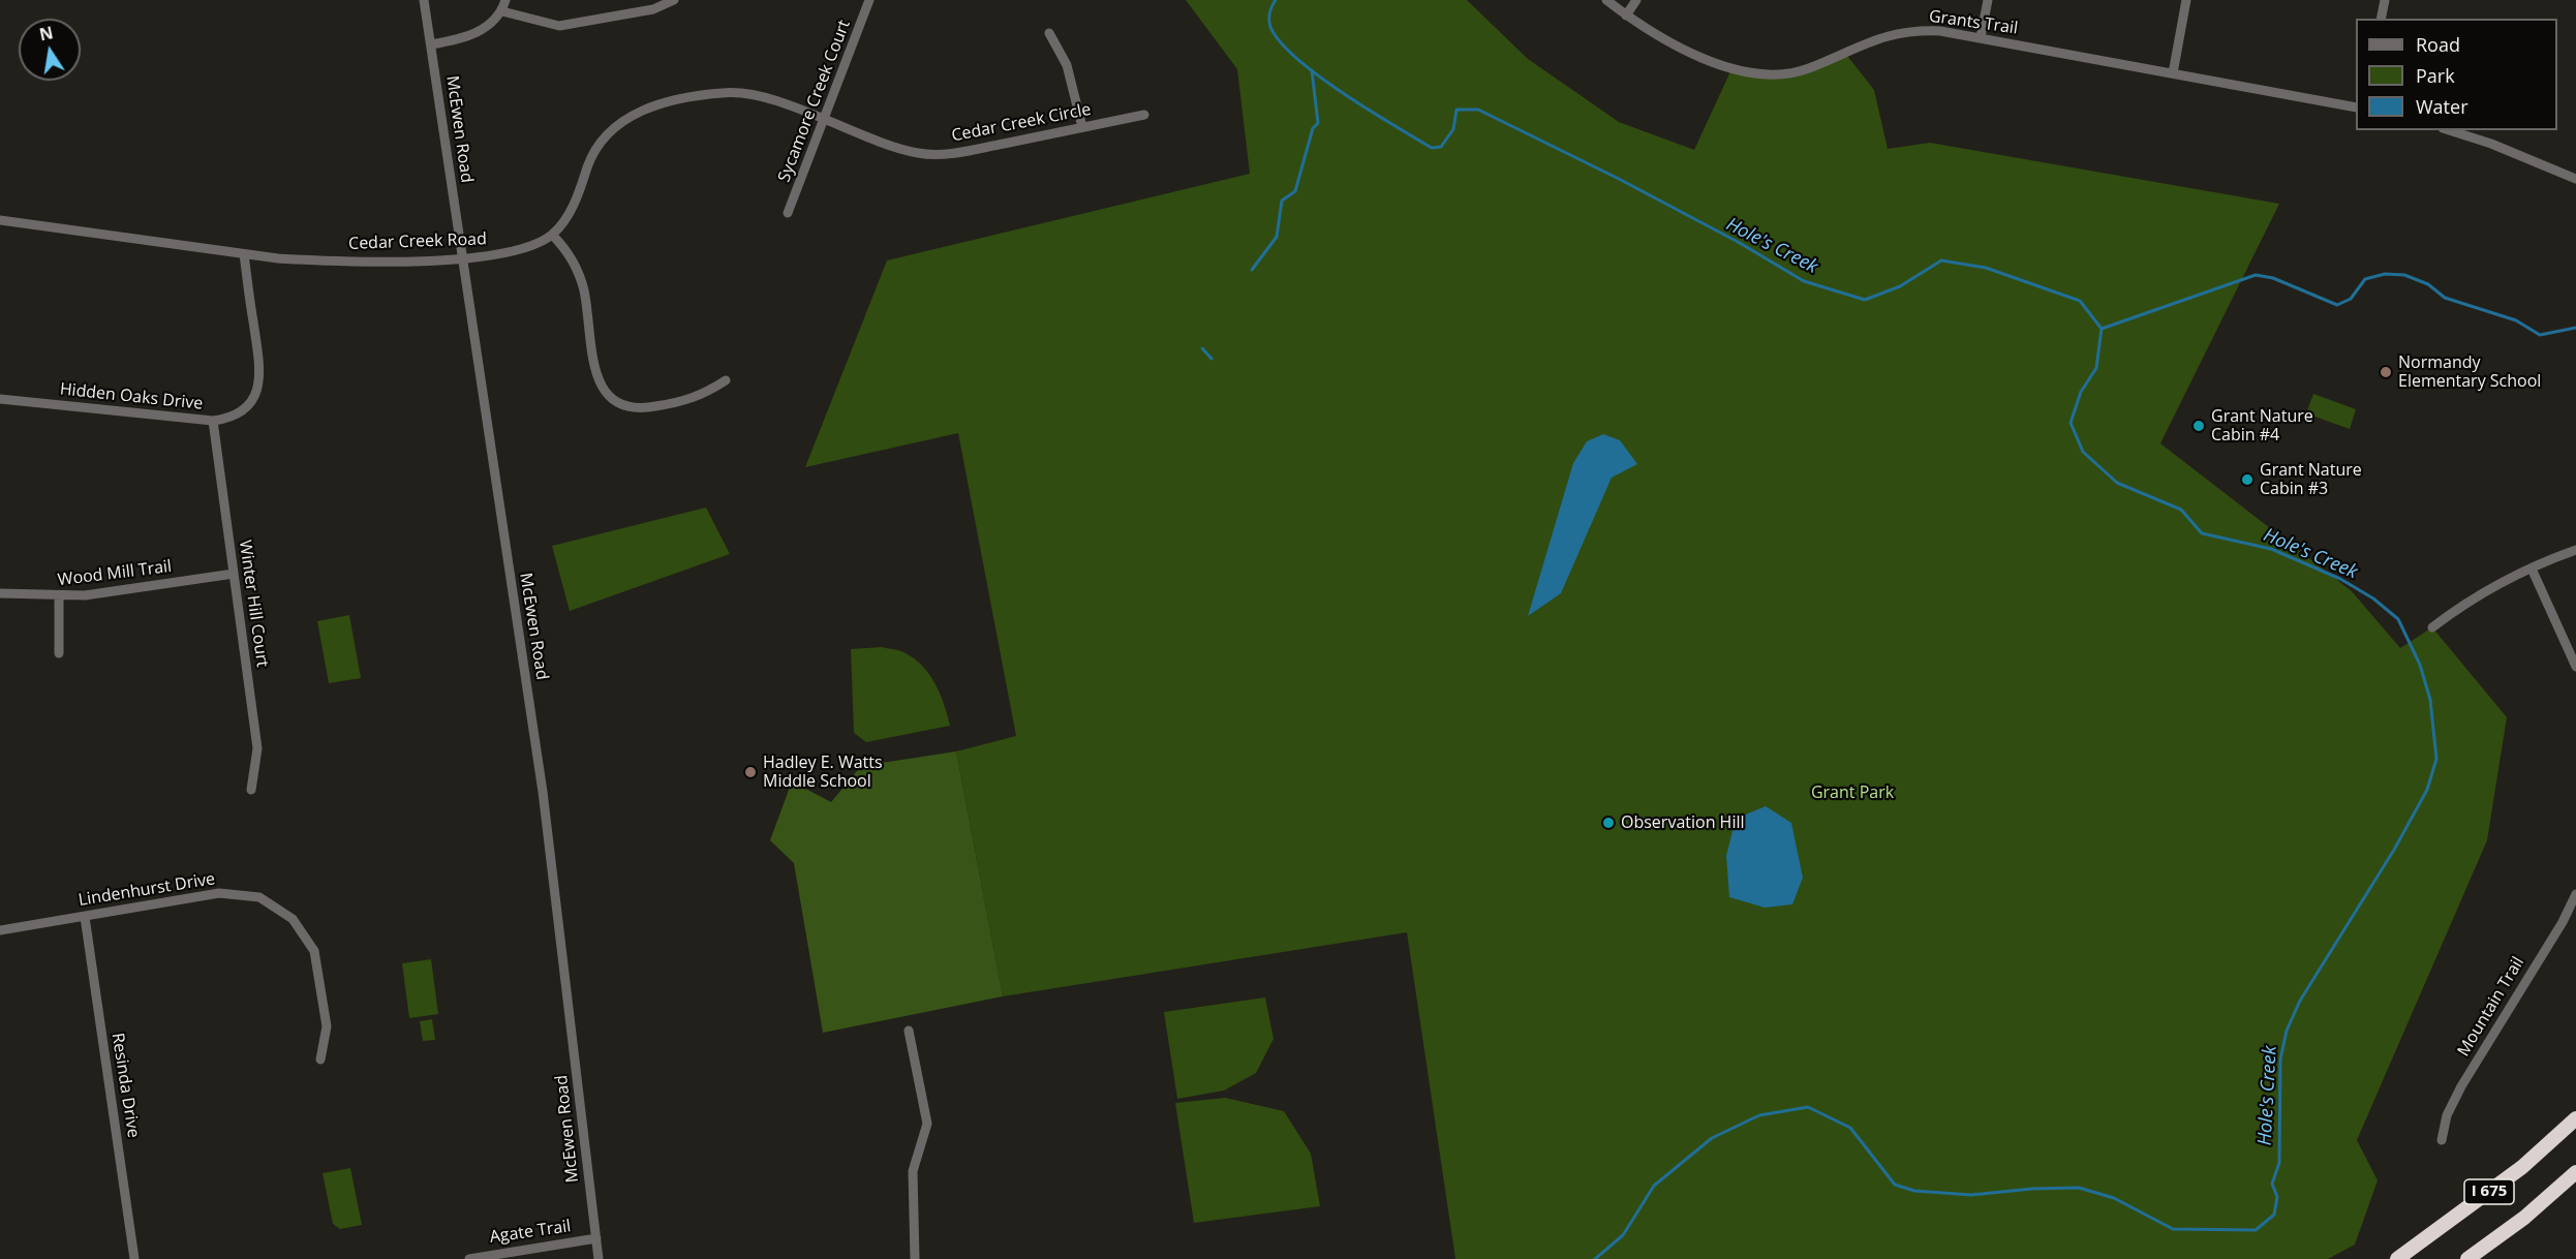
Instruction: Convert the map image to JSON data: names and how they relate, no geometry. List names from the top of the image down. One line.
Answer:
{"streets":{"highway":["I 675"],"street":["Grants Trail","Sycamore Creek Court","Cedar Creek Circle","McEwen Road","Cedar Creek Road","Hidden Oaks Drive","Wood Mill Trail","Winter Hill Court","Lindenhurst Drive","Mountain Trail","Resinda Drive","Agate Trail"]},"crossings":[["Sycamore Creek Court","Cedar Creek Road"],["Cedar Creek Circle","Cedar Creek Road"],["McEwen Road","Cedar Creek Road"],["McEwen Road","Agate Trail"],["Cedar Creek Road","Hidden Oaks Drive"],["Hidden Oaks Drive","Winter Hill Court"],["Wood Mill Trail","Winter Hill Court"],["Lindenhurst Drive","Resinda Drive"]],"water":["Hole's Creek"],"parks":["Grant Park"],"places":["Normandy Elementary School","Grant Nature Cabin #4","Grant Nature Cabin #3","Hadley E. Watts Middle School","Observation Hill"],"legend":["Road","Park","Water"],"north":"top"}
